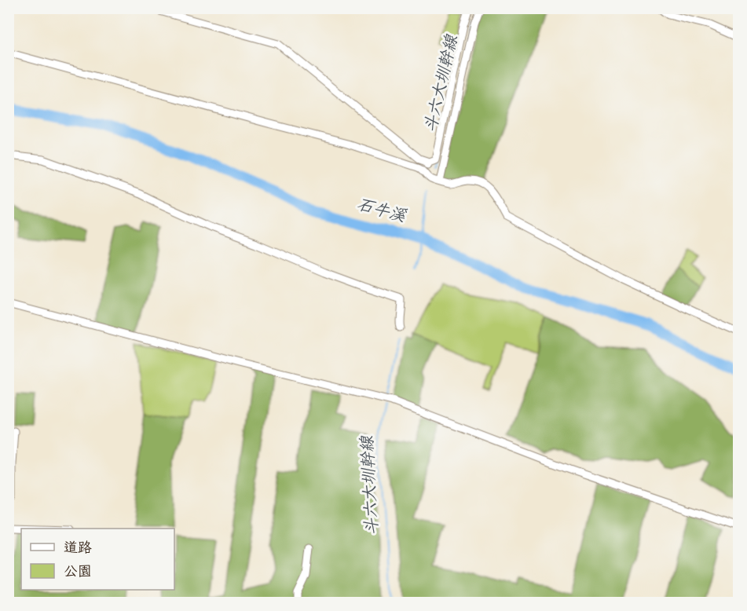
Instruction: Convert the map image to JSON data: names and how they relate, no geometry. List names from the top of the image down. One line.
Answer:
{"water":["斗六大圳幹線","石牛溪"],"legend":["道路","公園"]}
